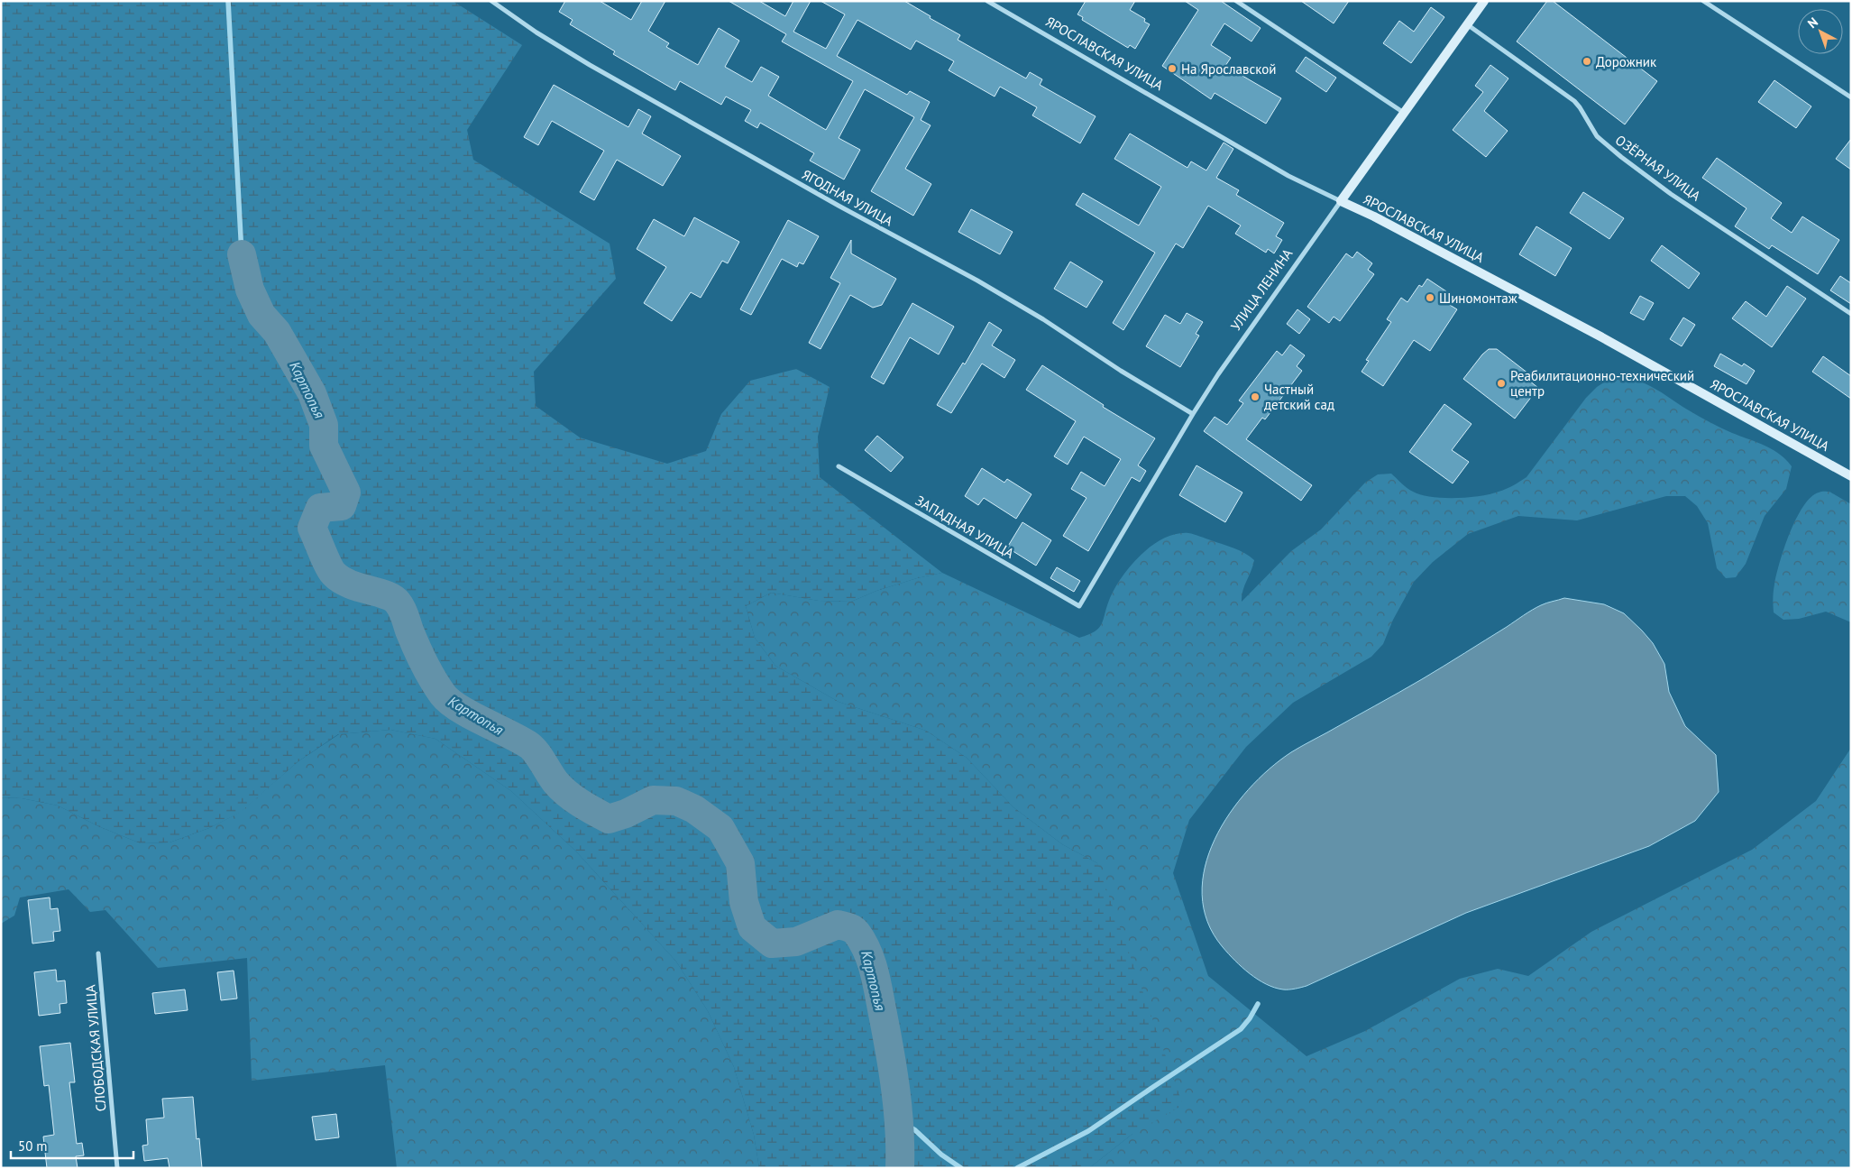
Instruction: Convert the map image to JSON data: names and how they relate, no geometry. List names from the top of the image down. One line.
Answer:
{"streets":{"main road":["ЯРОСЛАВСКАЯ УЛИЦА","УЛИЦА ЛЕНИНА"],"street":["ОЗЁРНАЯ УЛИЦА","ЯГОДНАЯ УЛИЦА","ЗАПАДНАЯ УЛИЦА","СЛОБОДСКАЯ УЛИЦА"]},"crossings":[["ЯРОСЛАВСКАЯ УЛИЦА","УЛИЦА ЛЕНИНА"],["ОЗЁРНАЯ УЛИЦА","УЛИЦА ЛЕНИНА"],["ЯГОДНАЯ УЛИЦА","УЛИЦА ЛЕНИНА"],["УЛИЦА ЛЕНИНА","ЗАПАДНАЯ УЛИЦА"]],"water":["Картопья"],"places":["Дорожник","На Ярославской","Шиномонтаж","Реабилитационно-технический центр","Частный детский сад"],"scale_bar":"50 m","north":"top left"}
